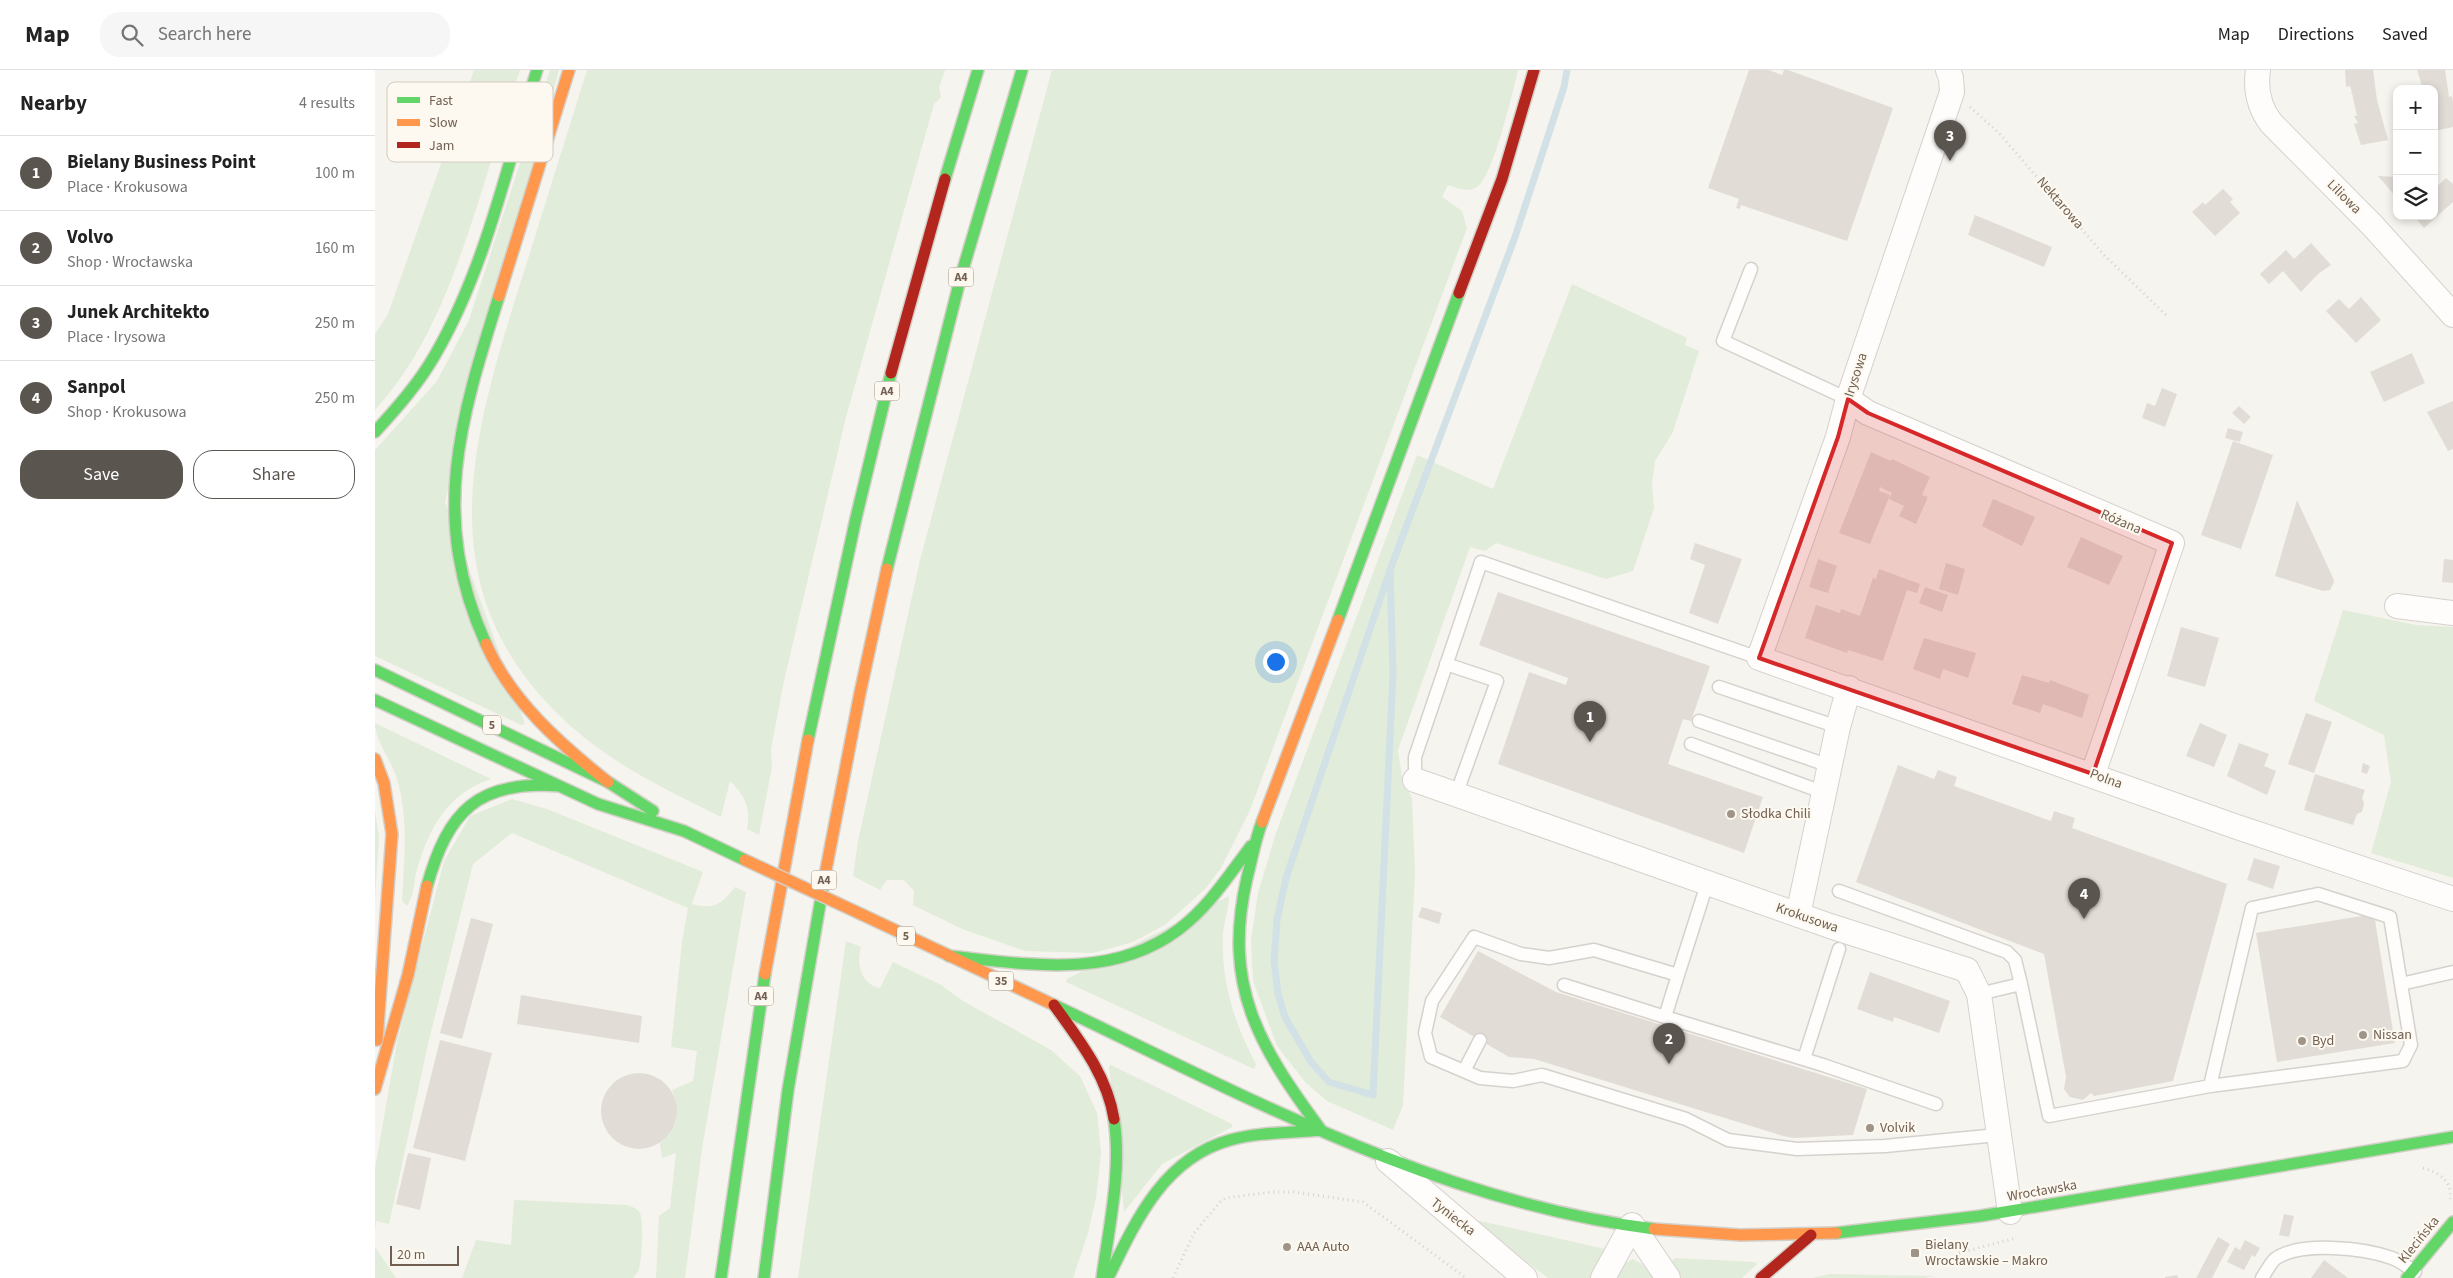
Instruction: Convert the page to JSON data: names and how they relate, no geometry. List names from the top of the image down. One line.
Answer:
{"streets":{"main road":["A4","А4","5","35","Wrocławska","Klecińska"],"street":["Liliowa","Irysowa","Różana","Polna","Krokusowa","Tyniecka"],"path":["Nektarowa"]},"crossings":[["Nektarowa","Irysowa"],["Irysowa","Różana"],["Irysowa","Polna"],["Różana","Polna"],["5","35"],["Krokusowa","Wrocławska"],["35","Wrocławska"],["35","Tyniecka"]],"places":{"other":["Słodka Chili","Nissan","Byd","Volvik","AAA Auto"],"transit":["Bielany Wrocławskie – Makro"]},"legend":["Fast","Slow","Jam"],"scale_bar":"20 m","page":{"header":"Map","search":"Search here","nav":["Map","Directions","Saved"],"heading":["Nearby","4 results"],"map_buttons":["+","−"],"pins":["3","1","4","2"],"list":[{"mark":"1","name":"Bielany Business Point","note":"Place · Krokusowa","value":"100 m"},{"mark":"2","name":"Volvo","note":"Shop · Wrocławska","value":"160 m"},{"mark":"3","name":"Junek Architekto","note":"Place · Irysowa","value":"250 m"},{"mark":"4","name":"Sanpol","note":"Shop · Krokusowa","value":"250 m"}],"buttons":["Save","Share"],"scale":"20 m"}}
